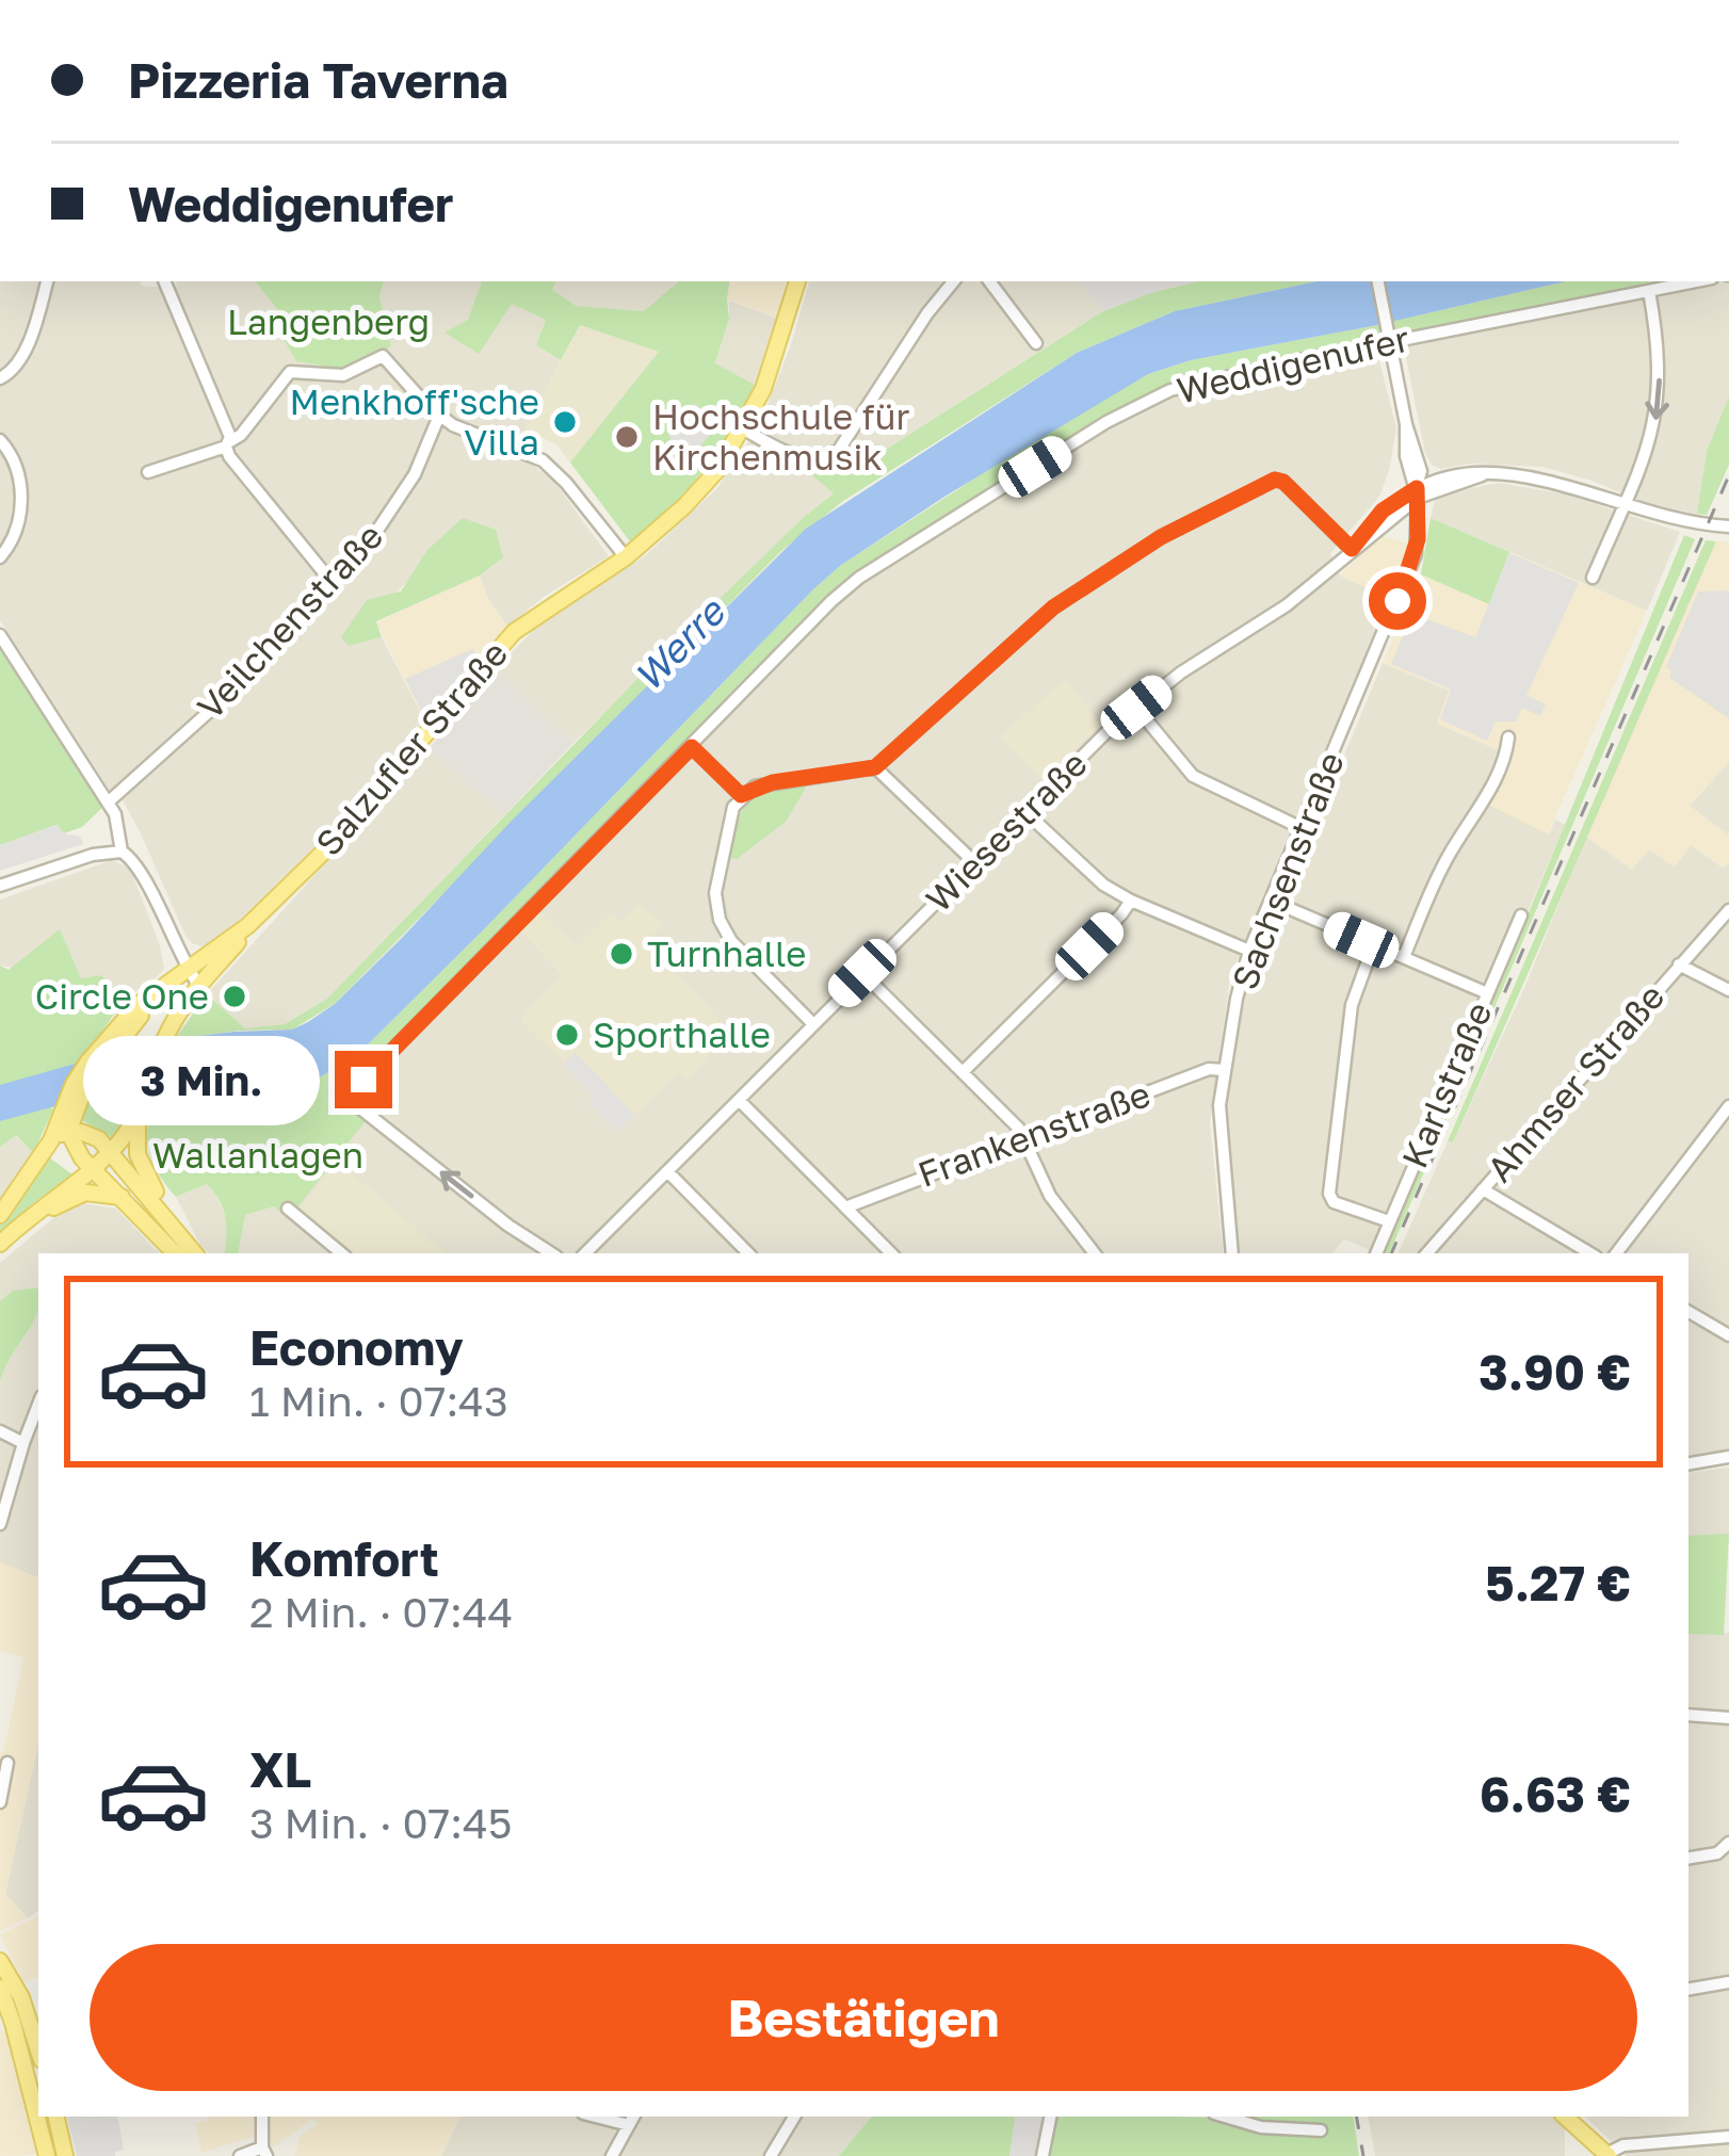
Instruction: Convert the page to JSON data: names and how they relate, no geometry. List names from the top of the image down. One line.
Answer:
{"streets":{"main road":["Salzufler Straße"],"street":["Weddigenufer","Veilchenstraße","Wiesestraße","Sachsenstraße","Ahmser Straße","Karlstraße","Frankenstraße"]},"crossings":[["Wiesestraße","Sachsenstraße"],["Sachsenstraße","Frankenstraße"]],"water":["Werre"],"parks":["Langenberg","Wallanlagen"],"places":["Menkhoff'sche Villa","Hochschule für Kirchenmusik","Turnhalle","Circle One","Sporthalle"],"page":{"banner":["Pizzeria Taverna","Weddigenufer"],"bubble":"3 Min.","list":[{"name":"Economy","note":"1 Min. · 07:43","value":"3.90 €"},{"name":"Komfort","note":"2 Min. · 07:44","value":"5.27 €"},{"name":"XL","note":"3 Min. · 07:45","value":"6.63 €"}],"buttons":"Bestätigen"}}
